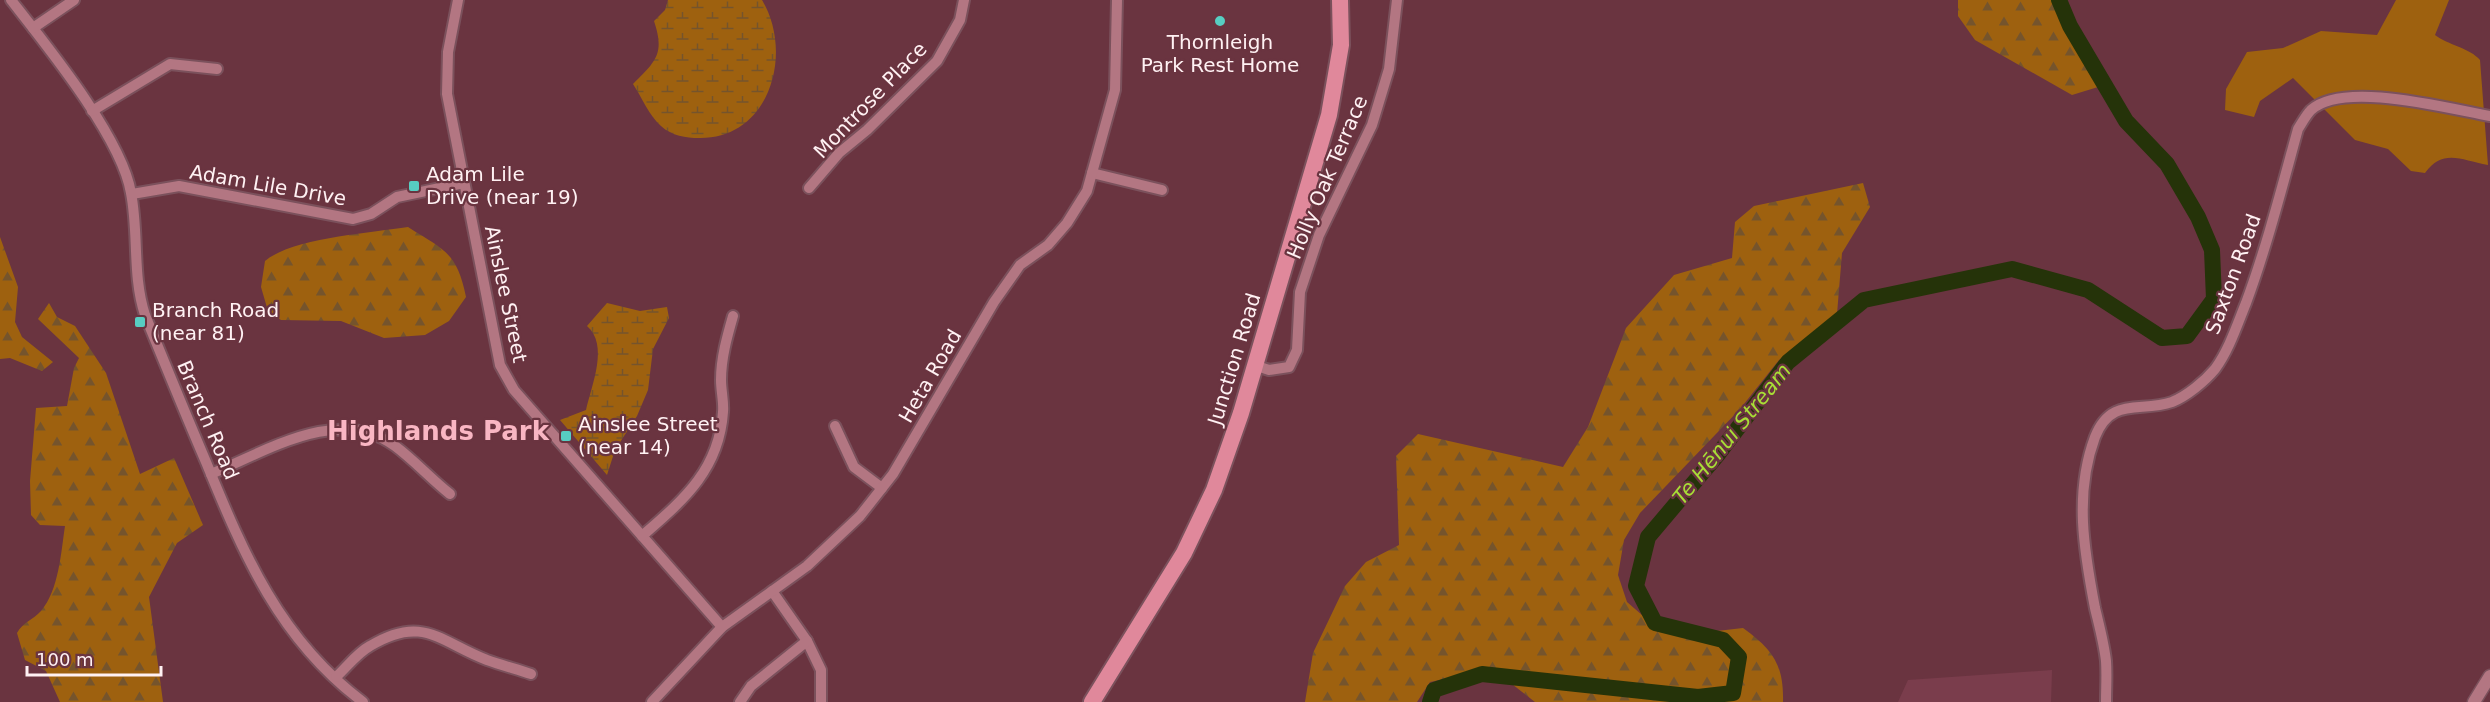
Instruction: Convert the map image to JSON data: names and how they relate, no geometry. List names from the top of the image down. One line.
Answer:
{"streets":{"highway":["Junction Road"],"street":["Montrose Place","Holly Oak Terrace","Adam Lile Drive","Saxton Road","Ainslee Street","Heta Road","Branch Road"]},"crossings":[["Holly Oak Terrace","Junction Road"],["Adam Lile Drive","Ainslee Street"],["Adam Lile Drive","Branch Road"],["Ainslee Street","Heta Road"]],"districts":["Highlands Park"],"water":["Te Hēnui Stream"],"places":{"other":["Thornleigh Park Rest Home"],"transit":["Adam Lile Drive (near 19)","Branch Road (near 81)","Ainslee Street (near 14)"]},"scale_bar":"100 m"}
